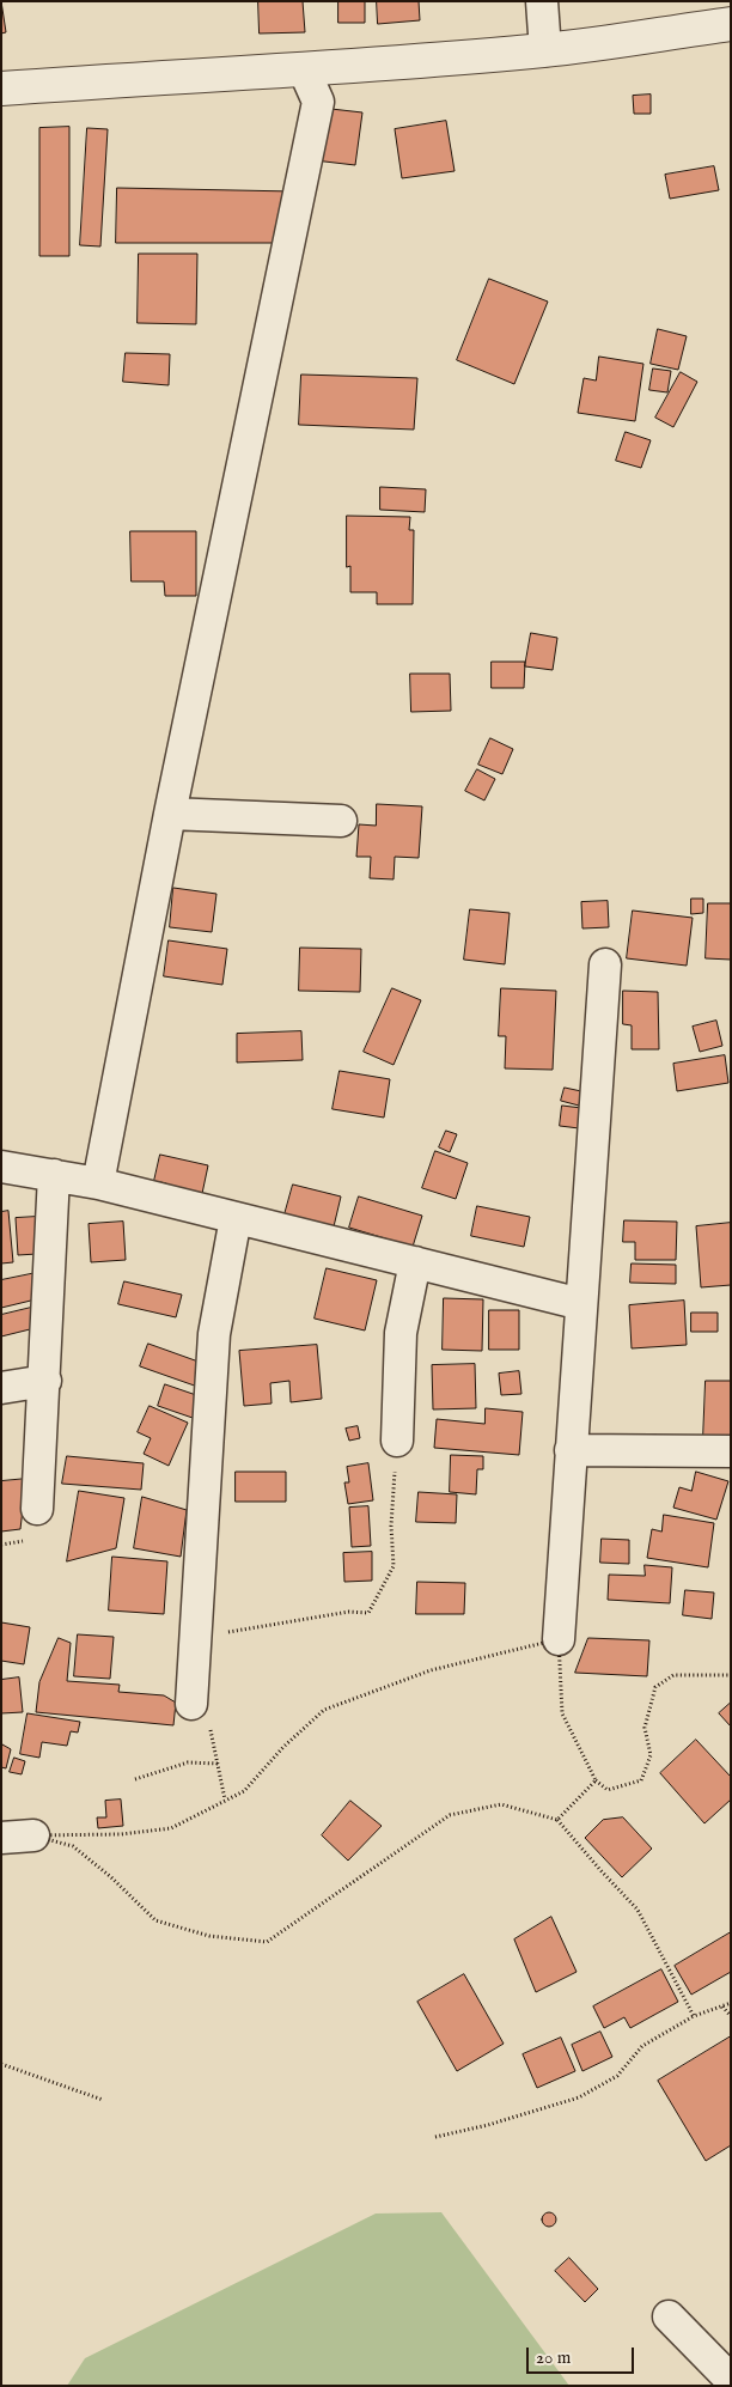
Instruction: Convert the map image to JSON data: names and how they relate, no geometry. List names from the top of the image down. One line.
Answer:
{"scale_bar":"20 m"}
